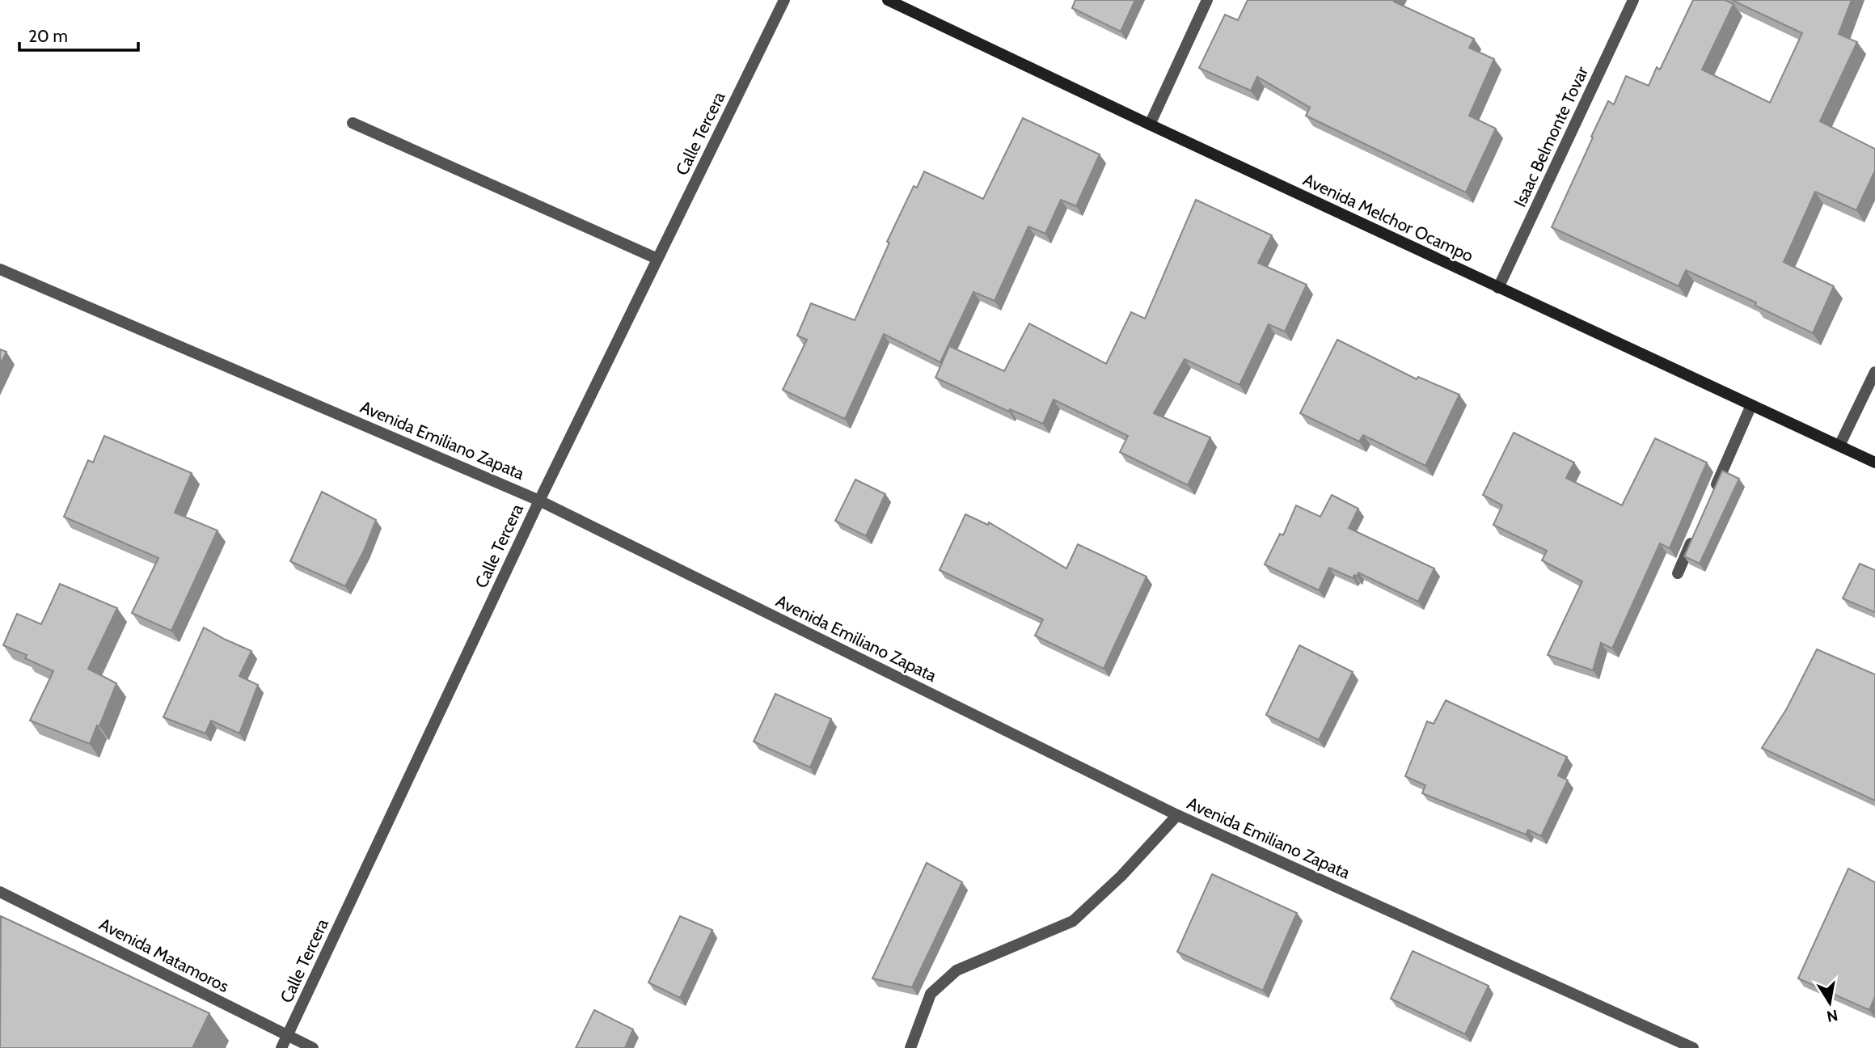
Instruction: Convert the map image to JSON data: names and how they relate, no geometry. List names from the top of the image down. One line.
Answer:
{"streets":{"main road":["Avenida Melchor Ocampo"],"street":["Calle Tercera","Isaac Belmonte Tovar","Avenida Emiliano Zapata","Avenida Matamoros"]},"crossings":[["Calle Tercera","Avenida Emiliano Zapata"],["Calle Tercera","Avenida Matamoros"],["Isaac Belmonte Tovar","Avenida Melchor Ocampo"]],"scale_bar":"20 m","north":"bottom"}
